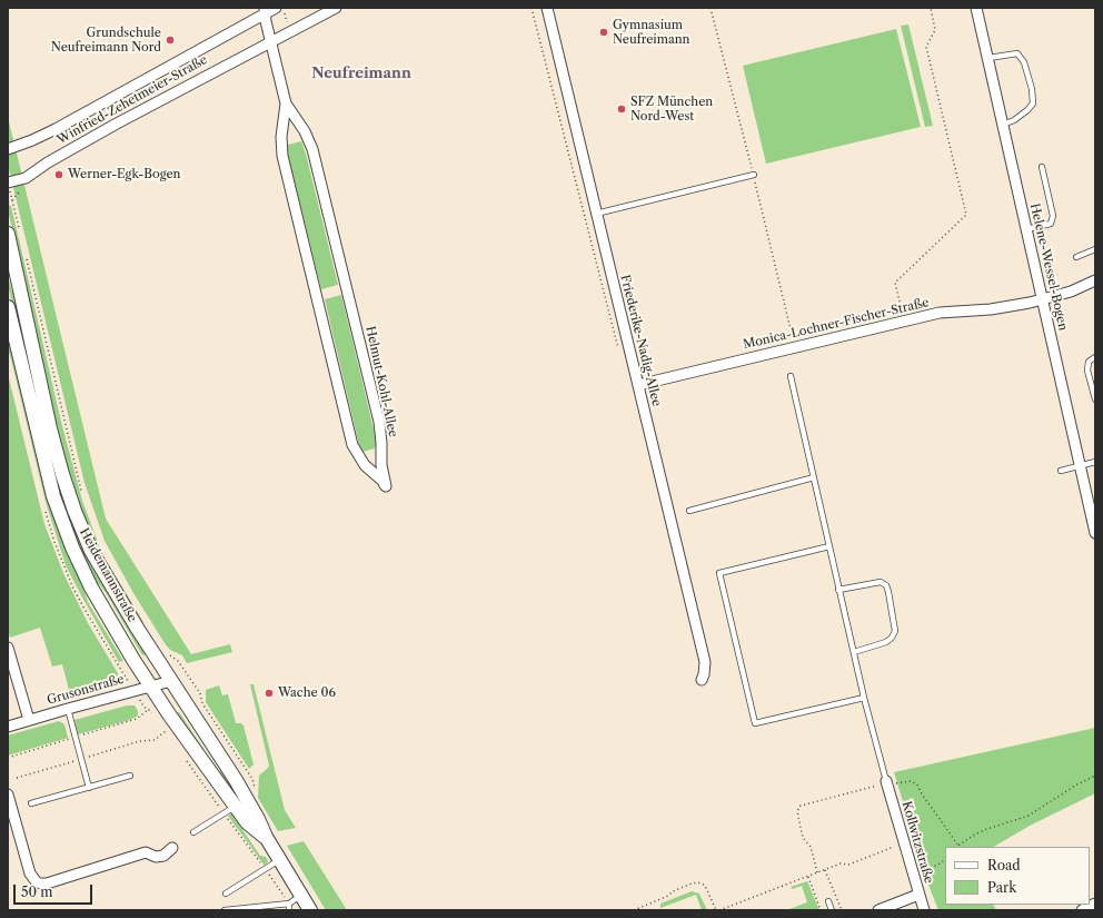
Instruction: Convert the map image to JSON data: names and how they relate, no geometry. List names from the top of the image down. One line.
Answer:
{"streets":{"main road":["Heidemannstraße"],"street":["Winfried-Zehetmeier-Straße","Helene-Wessel-Bogen","Monica-Lochner-Fischer-Straße","Friederike-Nadig-Allee","Helmut-Kohl-Allee","Grusonstraße","Kollwitzstraße"]},"crossings":[["Winfried-Zehetmeier-Straße","Helmut-Kohl-Allee"],["Helene-Wessel-Bogen","Monica-Lochner-Fischer-Straße"],["Monica-Lochner-Fischer-Straße","Friederike-Nadig-Allee"],["Heidemannstraße","Grusonstraße"]],"districts":["Neufreimann"],"places":["Gymnasium Neufreimann","Grundschule Neufreimann Nord","SFZ München Nord-West","Werner-Egk-Bogen","Wache 06"],"legend":["Road","Park"],"scale_bar":"50 m"}
